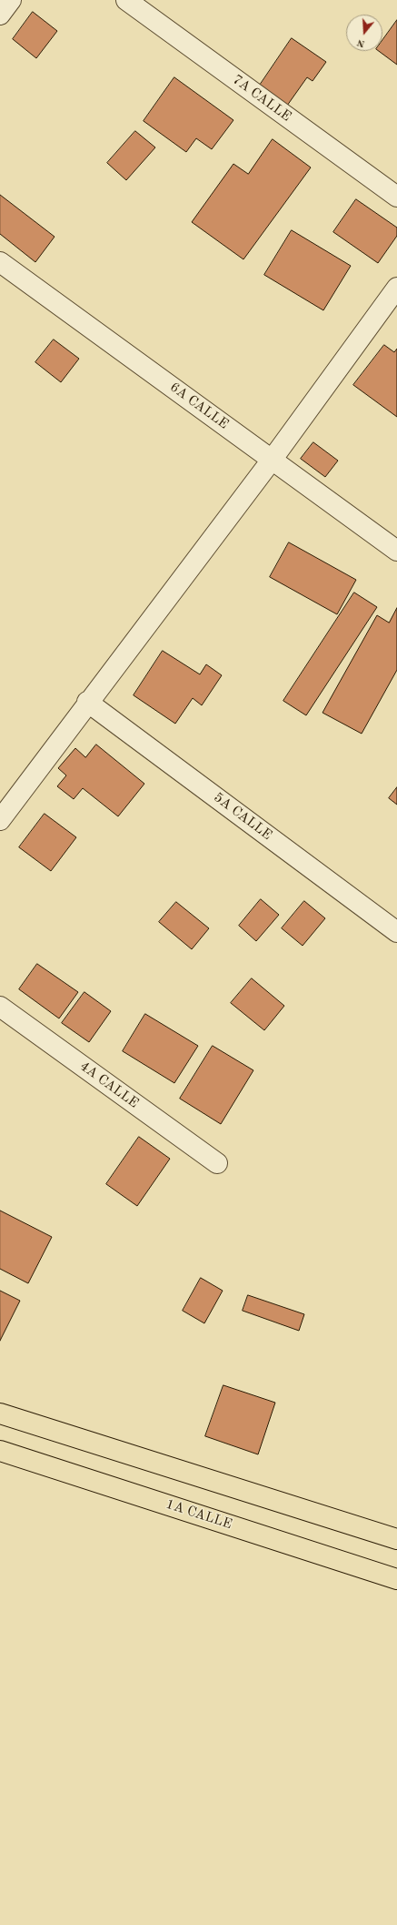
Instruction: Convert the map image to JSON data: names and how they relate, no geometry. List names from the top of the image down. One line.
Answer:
{"streets":{"main road":["1A CALLE"],"street":["7A CALLE","6A CALLE","5A CALLE","4A CALLE"]},"north":"bottom"}
